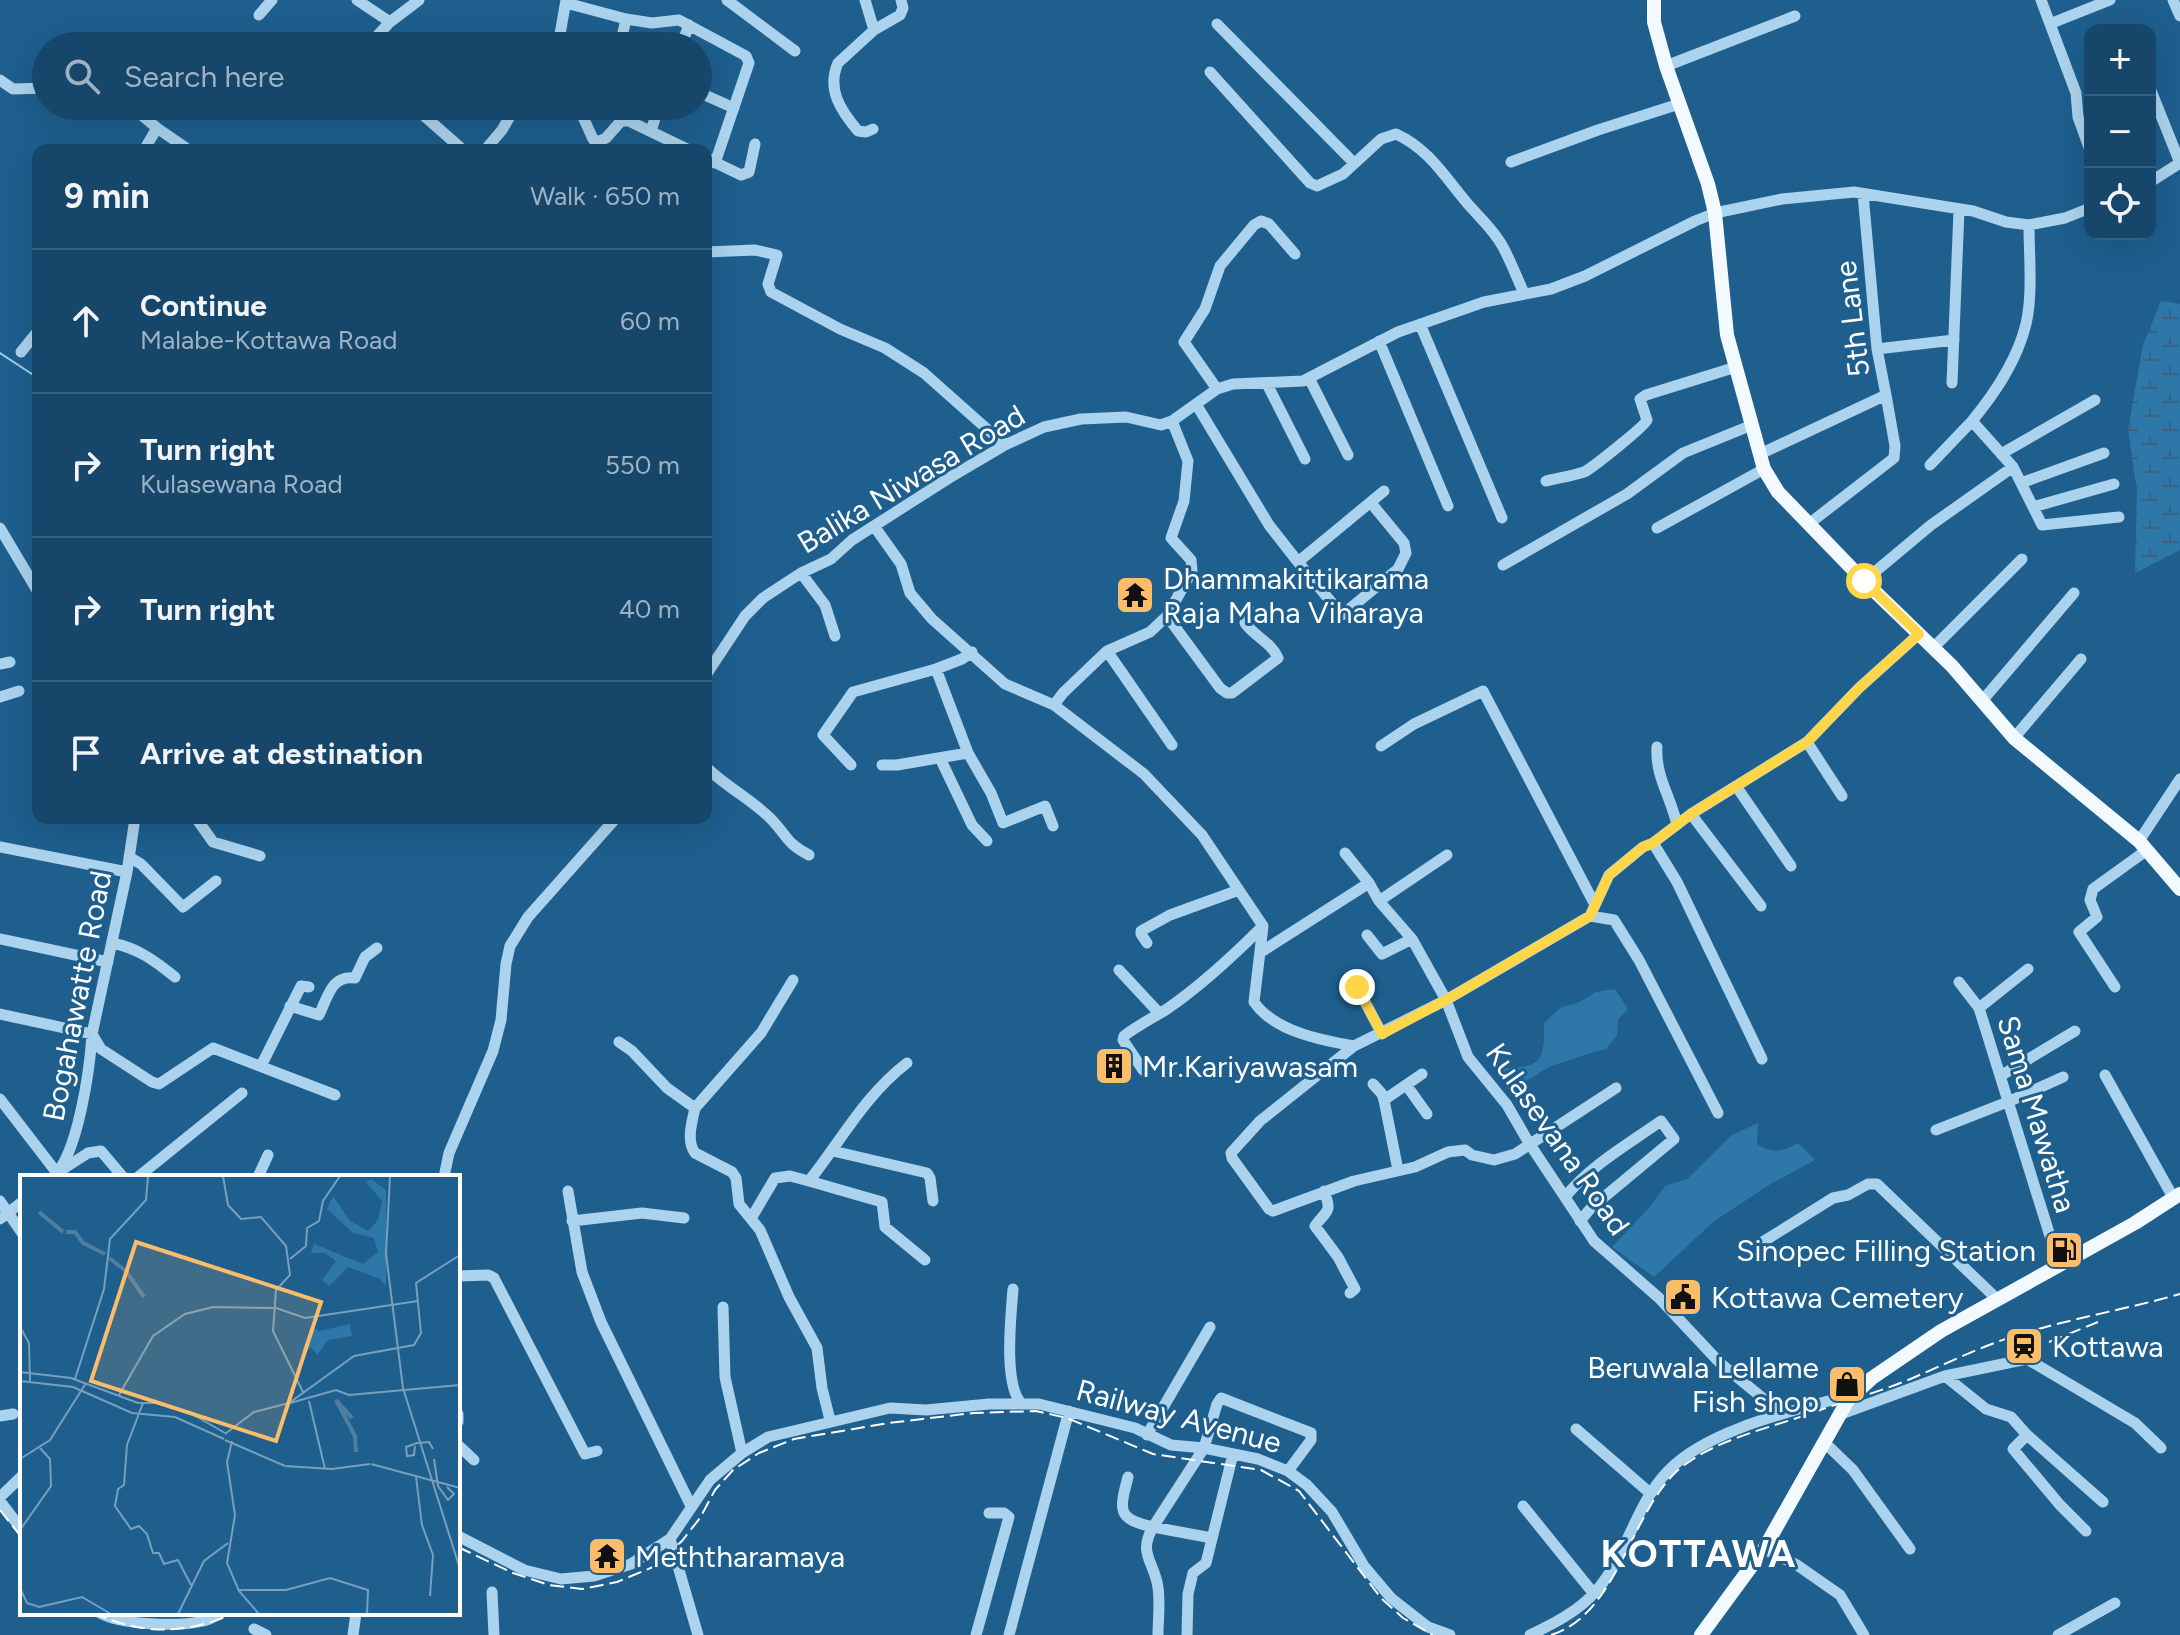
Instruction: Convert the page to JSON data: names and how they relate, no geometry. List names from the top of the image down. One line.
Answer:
{"streets":{"street":["5th Lane","Balika Niwasa Road","Bogahawatte Road","Sama Mawatha","Kulasevana Road","Railway Avenue"]},"districts":["KOTTAWA"],"places":{"temple":["Dhammakittikarama Raja Maha Viharaya","Meththaramaya"],"building":["Mr.Kariyawasam"],"fuel station":["Sinopec Filling Station"],"public building":["Kottawa Cemetery"],"station":["Kottawa"],"shop":["Beruwala Lellame Fish shop"]},"page":{"map_buttons":["+","−"],"search":"Search here","heading":["9 min","Walk · 650 m"],"list":[["Continue","Malabe-Kottawa Road","60 m"],["Turn right","Kulasewana Road","550 m"],["Turn right","40 m"],"Arrive at destination"]}}
